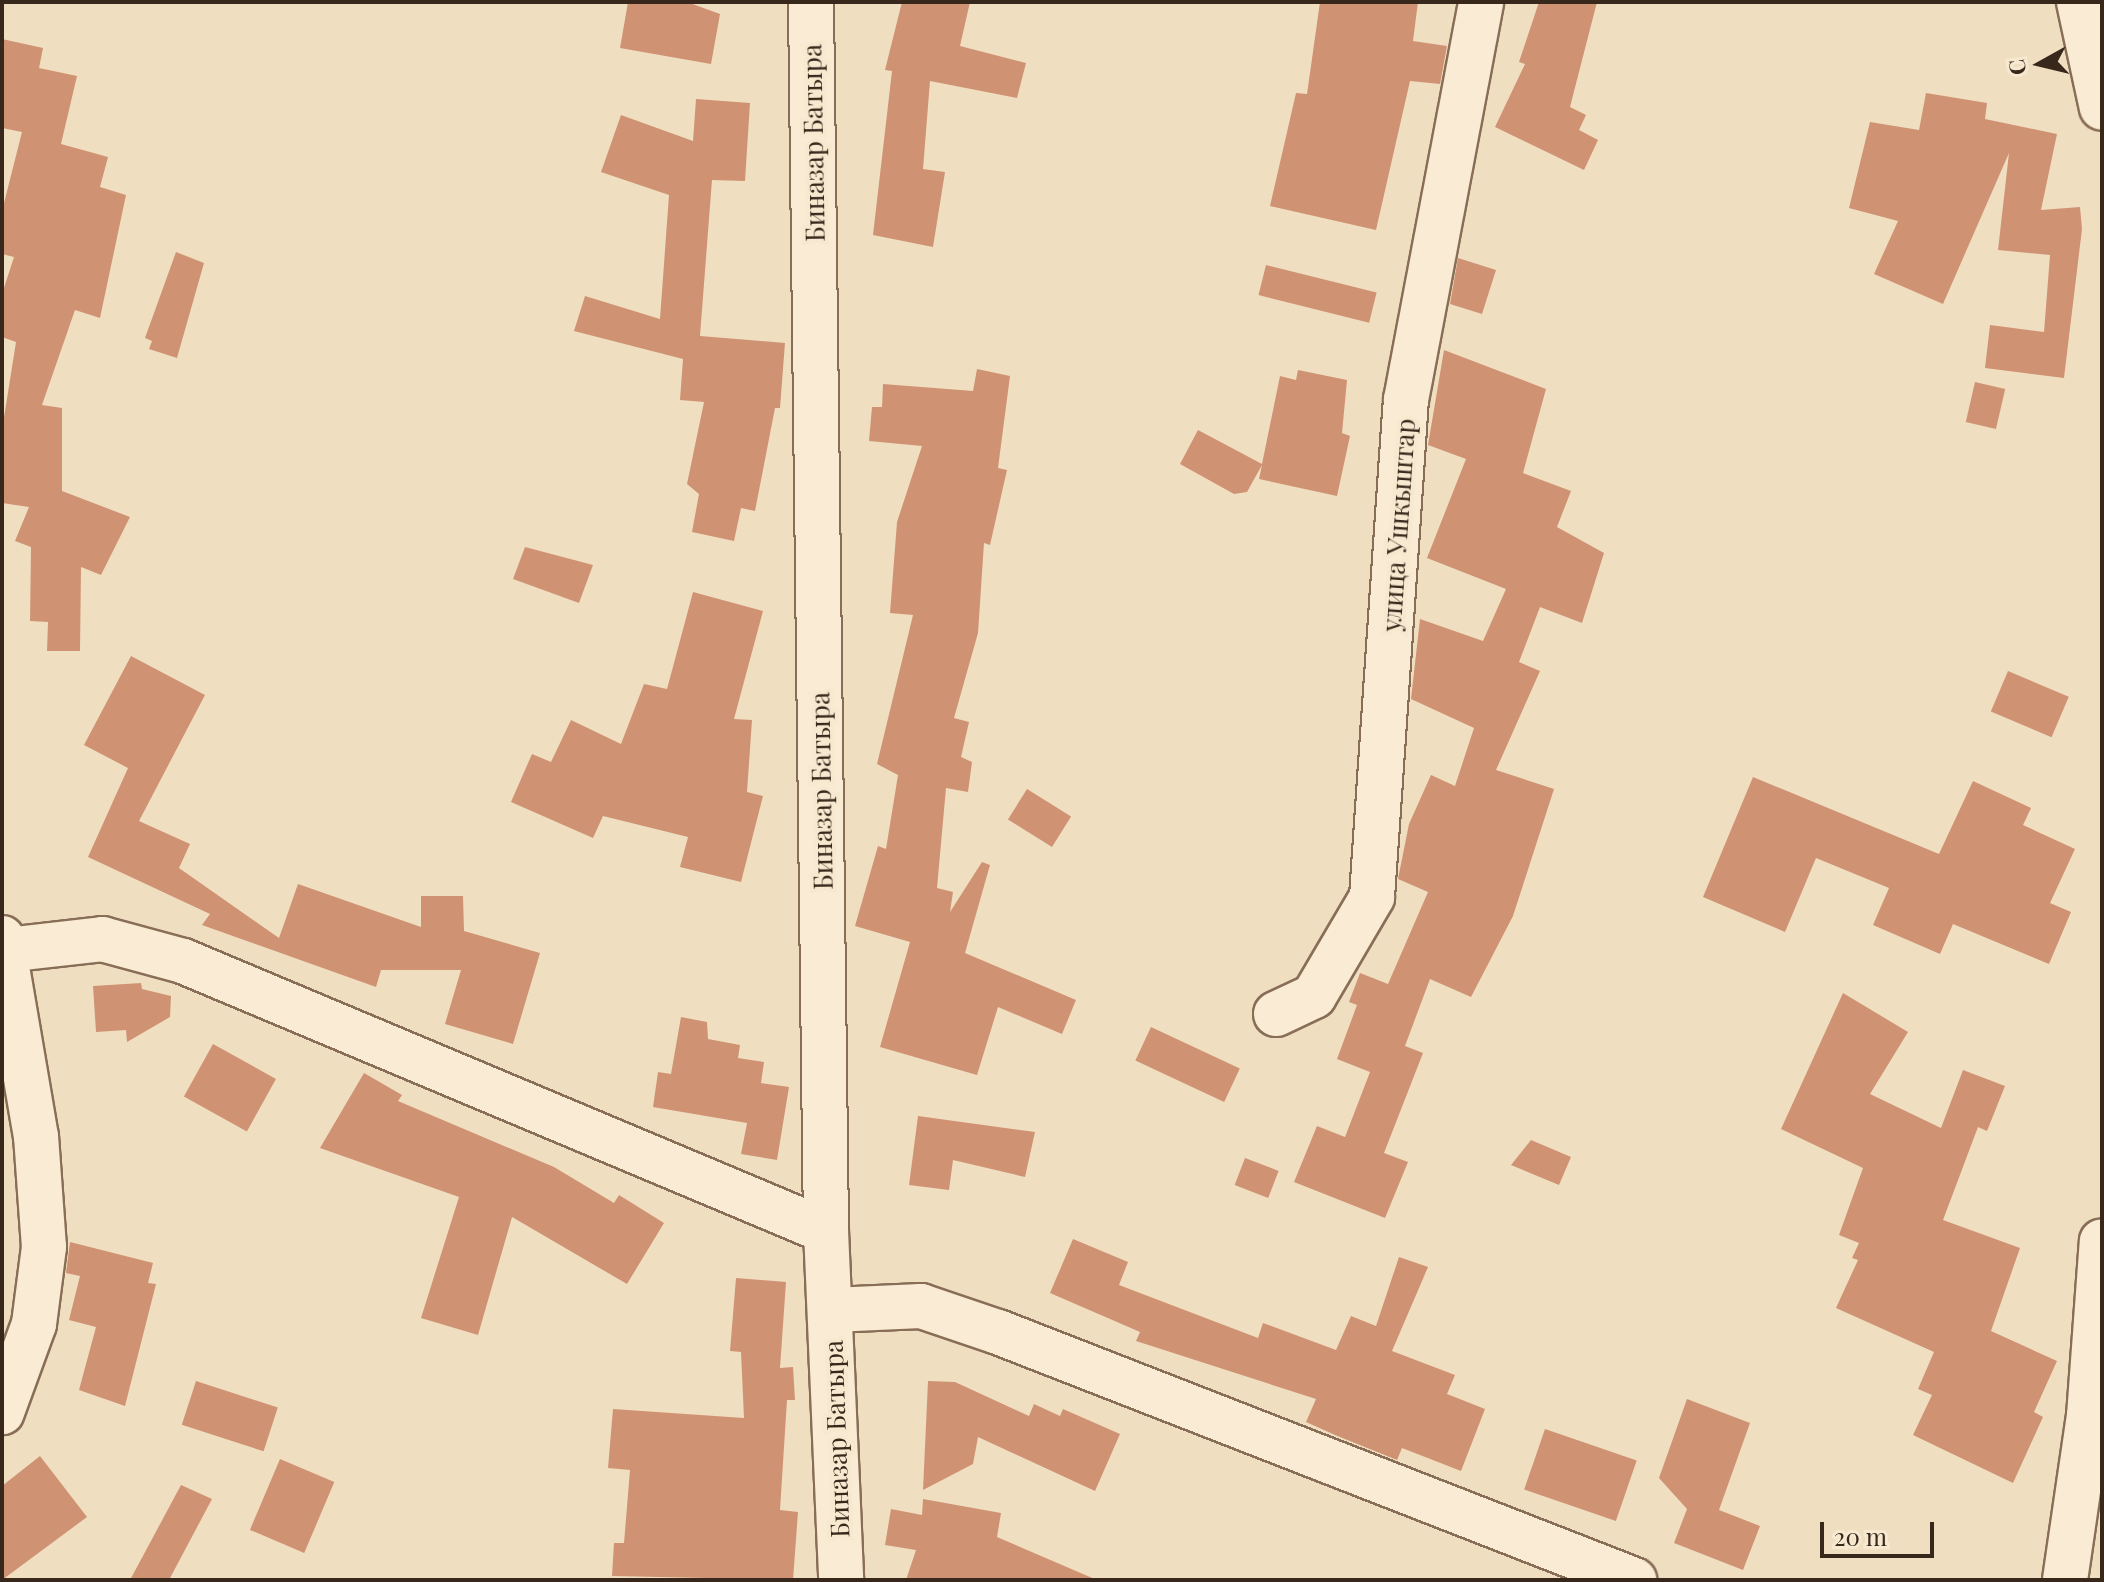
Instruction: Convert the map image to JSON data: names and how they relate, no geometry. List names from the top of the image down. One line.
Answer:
{"streets":{"street":["Биназар Батыра","улица Ушкыштар"]},"scale_bar":"20 m","north":"left"}
